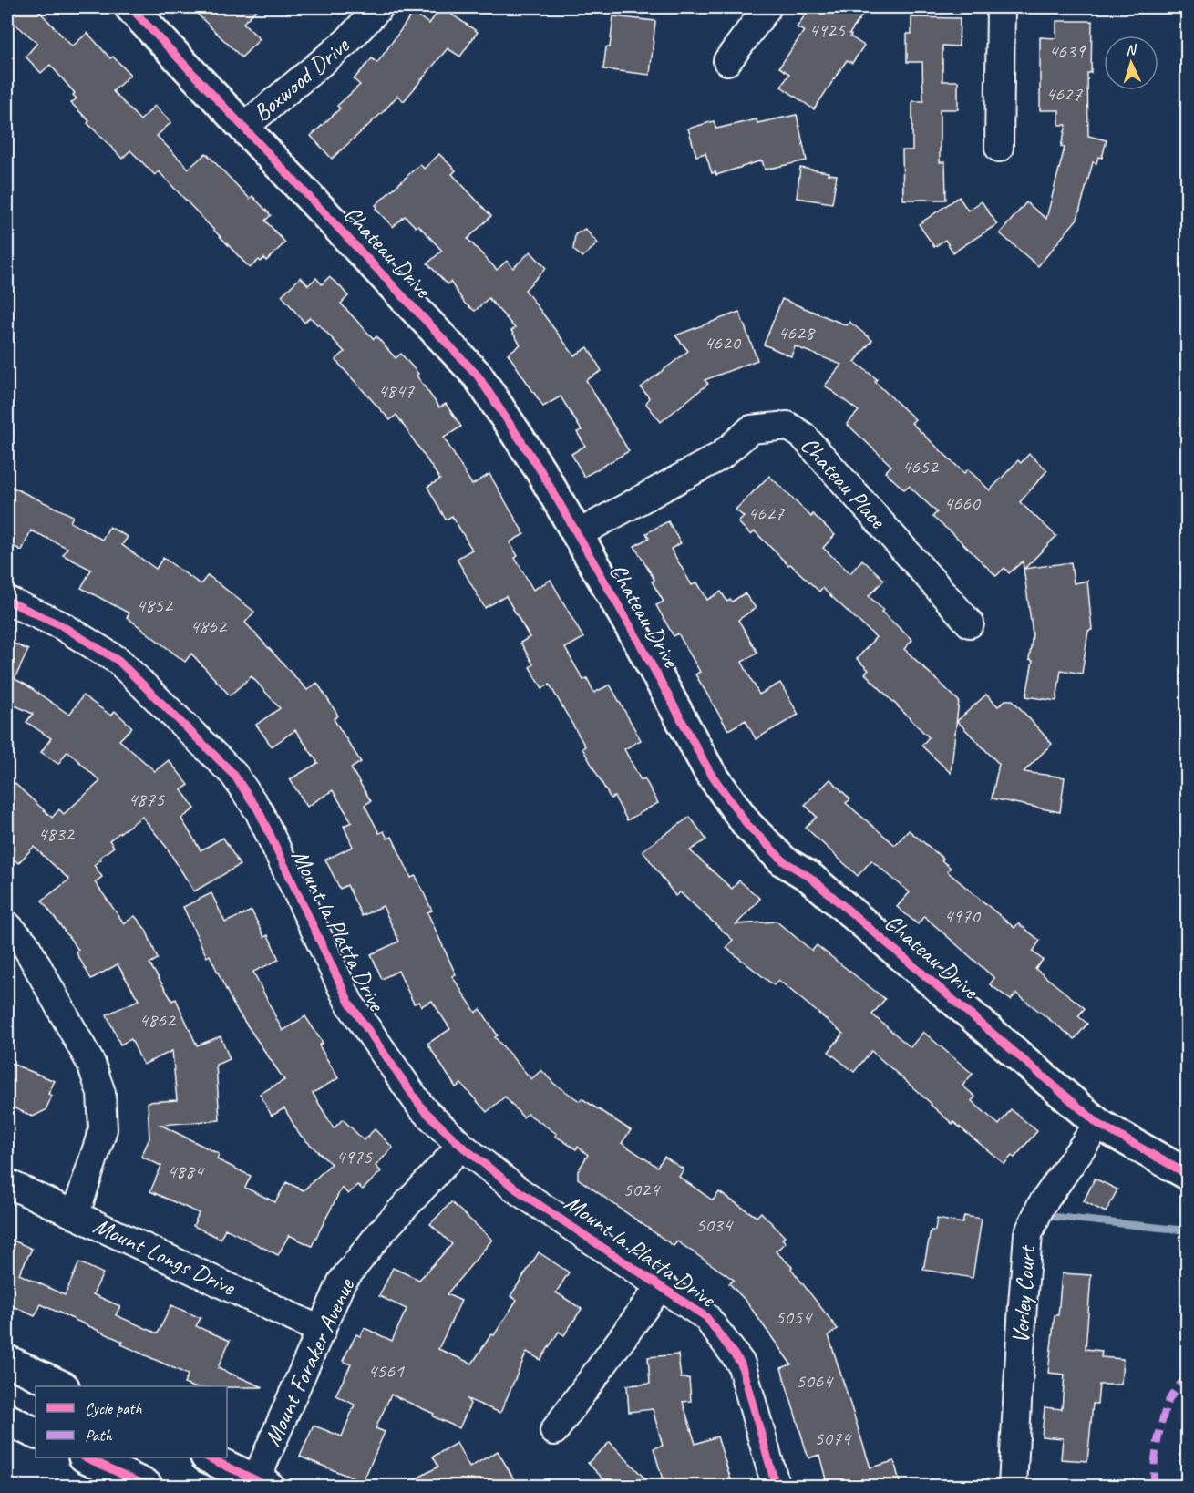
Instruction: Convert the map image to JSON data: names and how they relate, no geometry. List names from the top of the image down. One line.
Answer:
{"streets":{"street":["Boxwood Drive","Chateau Drive","Chateau Place","Mount la Platta Drive","Mount Longs Drive","Verley Court","Mount Foraker Avenue"]},"crossings":[["Boxwood Drive","Chateau Drive"],["Chateau Drive","Chateau Place"],["Chateau Drive","Verley Court"],["Mount la Platta Drive","Mount Foraker Avenue"],["Mount Longs Drive","Mount Foraker Avenue"]],"house_numbers":["4925","4639","4627","4628","4620","4847","4652","4660","4627","4852","4862","4875","4832","4970","4862","4975","4884","5024","5034","5054","4561","5064","5074"],"legend":["Cycle path","Path"],"north":"top"}
